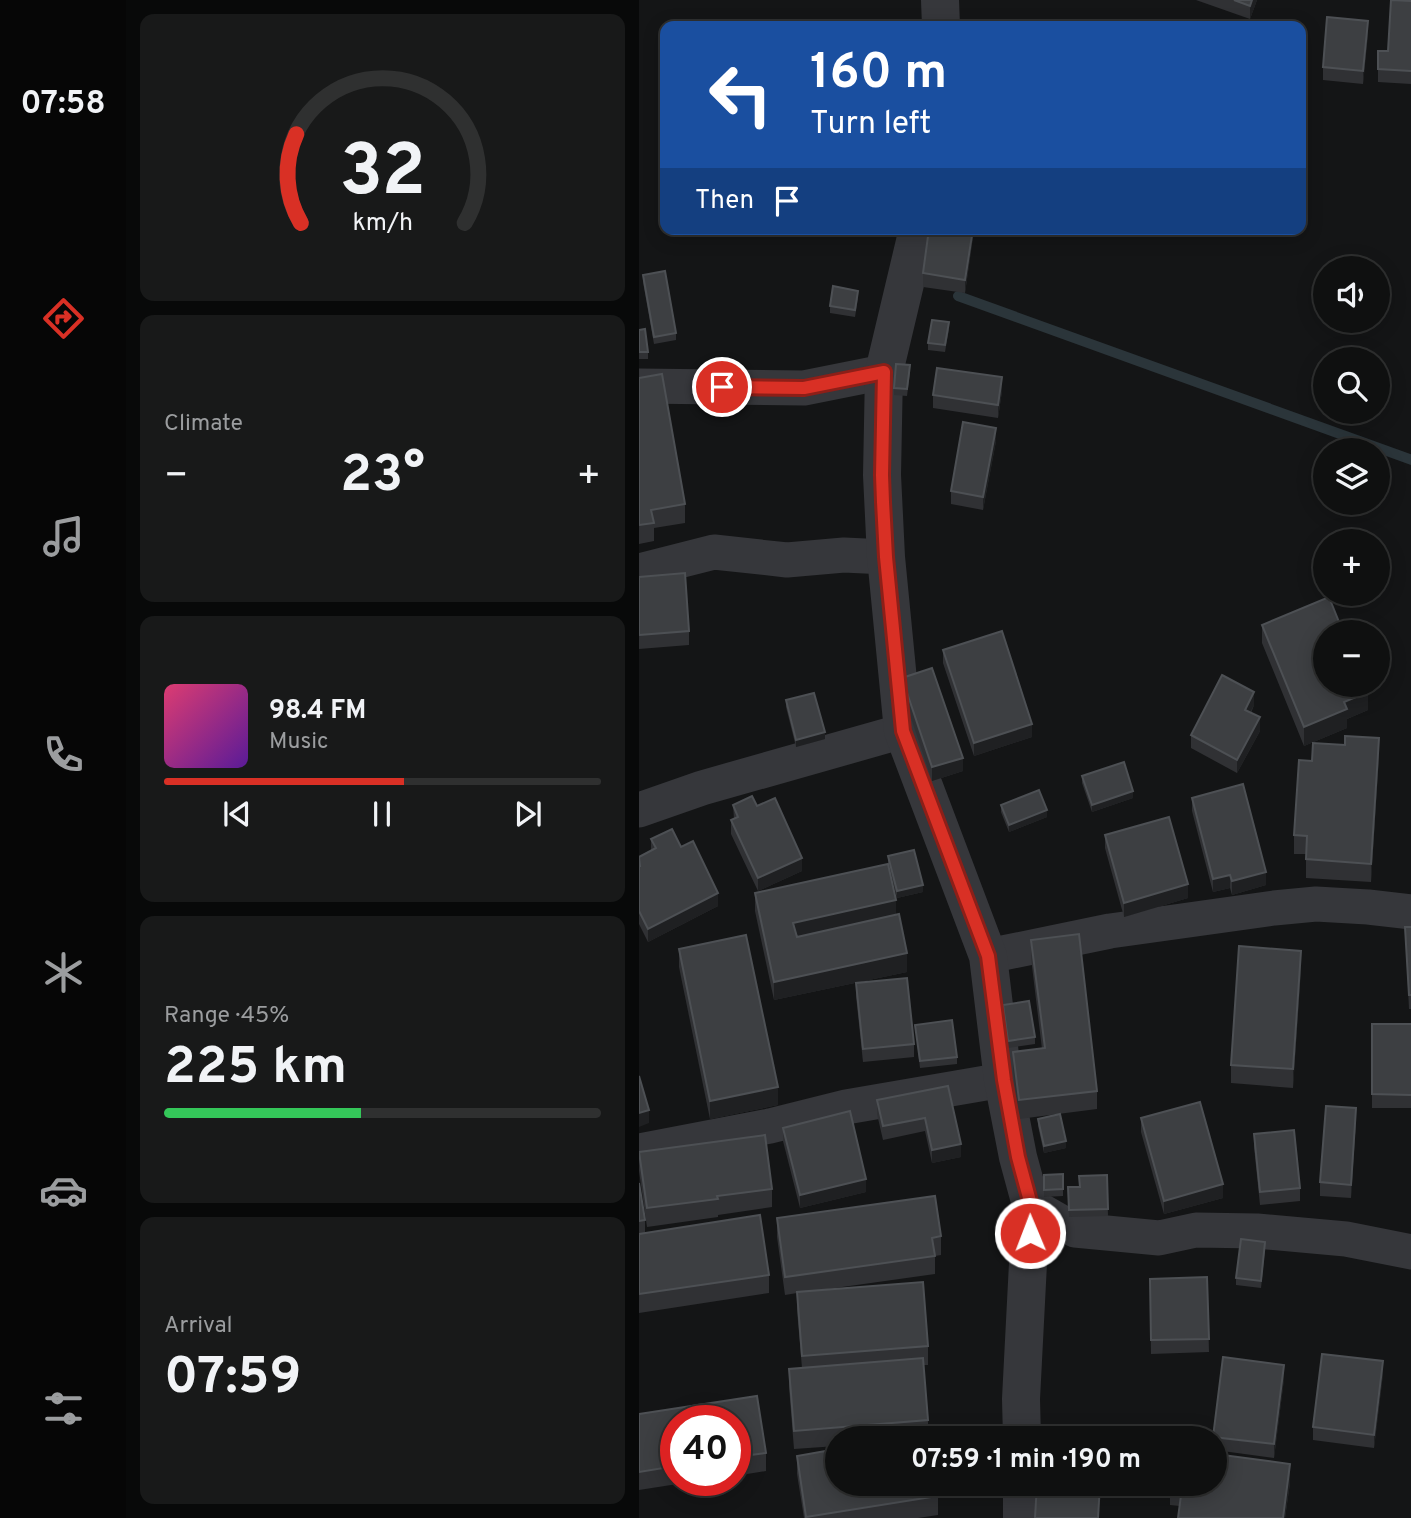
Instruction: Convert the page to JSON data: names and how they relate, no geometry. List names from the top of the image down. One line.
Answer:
{"page":{"tabs":"07:58","turn":["160 m","Turn left"],"then":"Then","map_buttons":["+","−"],"tile":["Climate",["Range · 45%","225 km"],["Arrival","07:59"]],"heat":["−","23°","+"],"song":["98.4 FM","Music"],"limit":"40","trip":"07:59 · 1 min · 190 m","gauge":["32","km/h"]}}
